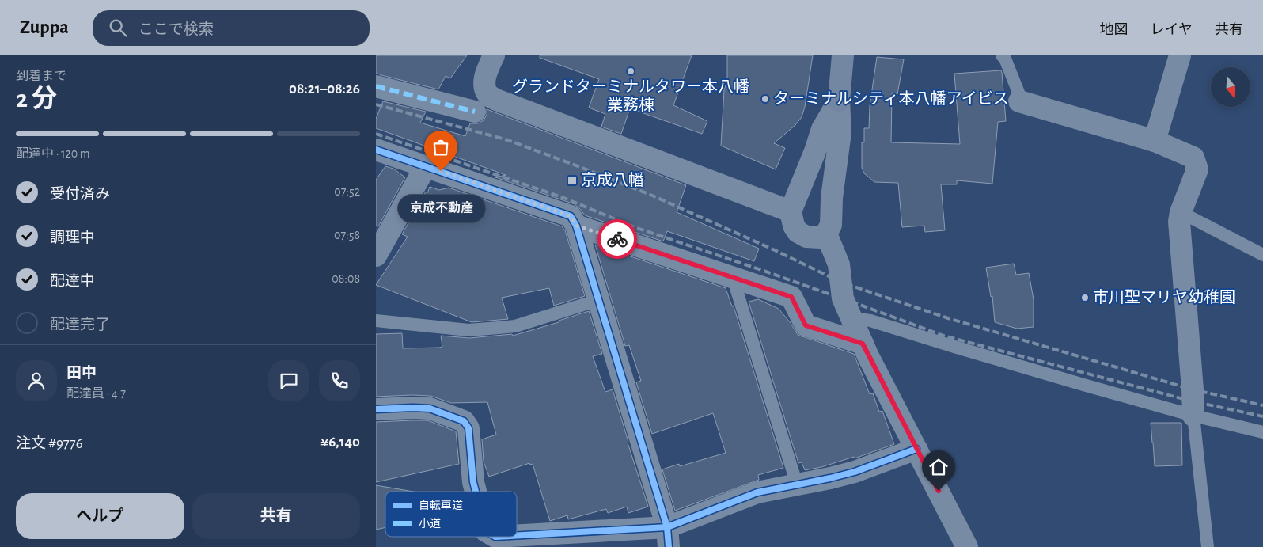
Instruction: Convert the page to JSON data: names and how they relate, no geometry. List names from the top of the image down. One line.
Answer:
{"places":{"other":["グランドターミナルタワー本八幡 業務棟","ターミナルシティ本八幡アイビス","京成不動産","市川聖マリヤ幼稚園"],"transit":["京成八幡"]},"legend":["自転車道","小道"],"north":"bottom","page":{"header":"Zuppa","search":"ここで検索","nav":["地図","レイヤ","共有"],"heading":["2 分","到着まで","08:21–08:26"],"panel":["田中","配達員 · 4.7","注文 #9776","¥6,140"],"bar":"配達中 · 120 m","list":[["受付済み","07:52"],["調理中","07:58"],["配達中","08:08"],"配達完了"],"bubble":"京成不動産","buttons":["ヘルプ","共有"]}}
